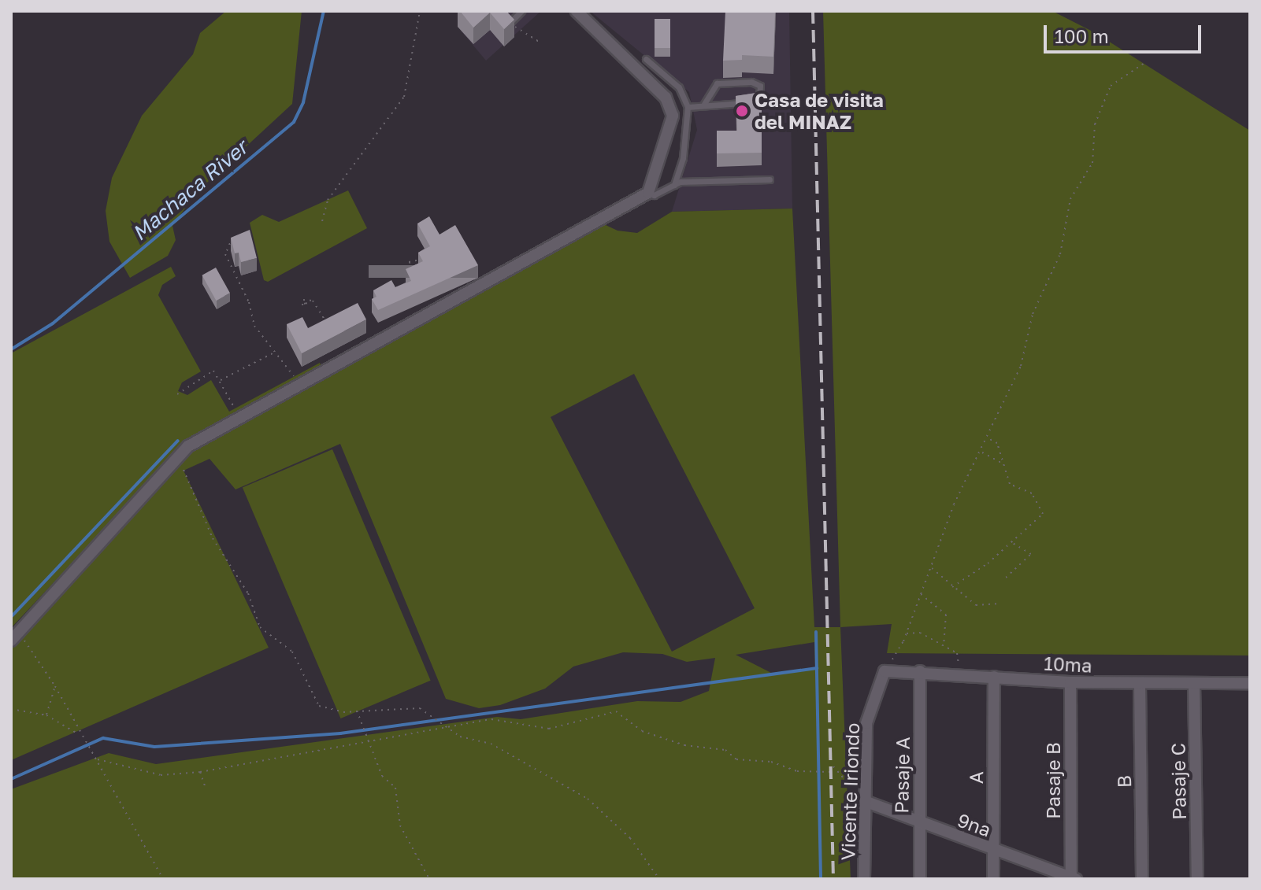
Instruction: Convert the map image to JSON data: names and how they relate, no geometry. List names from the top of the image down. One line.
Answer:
{"streets":{"street":["10ma","Pasaje A","A","Pasaje B","B","Pasaje C","Vicente Iriondo","9na"]},"crossings":[["10ma","Pasaje A"],["10ma","A"],["10ma","Pasaje B"],["10ma","B"],["10ma","Pasaje C"],["10ma","Vicente Iriondo"],["Pasaje A","9na"],["A","9na"],["Pasaje B","9na"],["Vicente Iriondo","9na"]],"water":["Machaca River"],"places":["Casa de visita del MINAZ"],"scale_bar":"100 m"}
